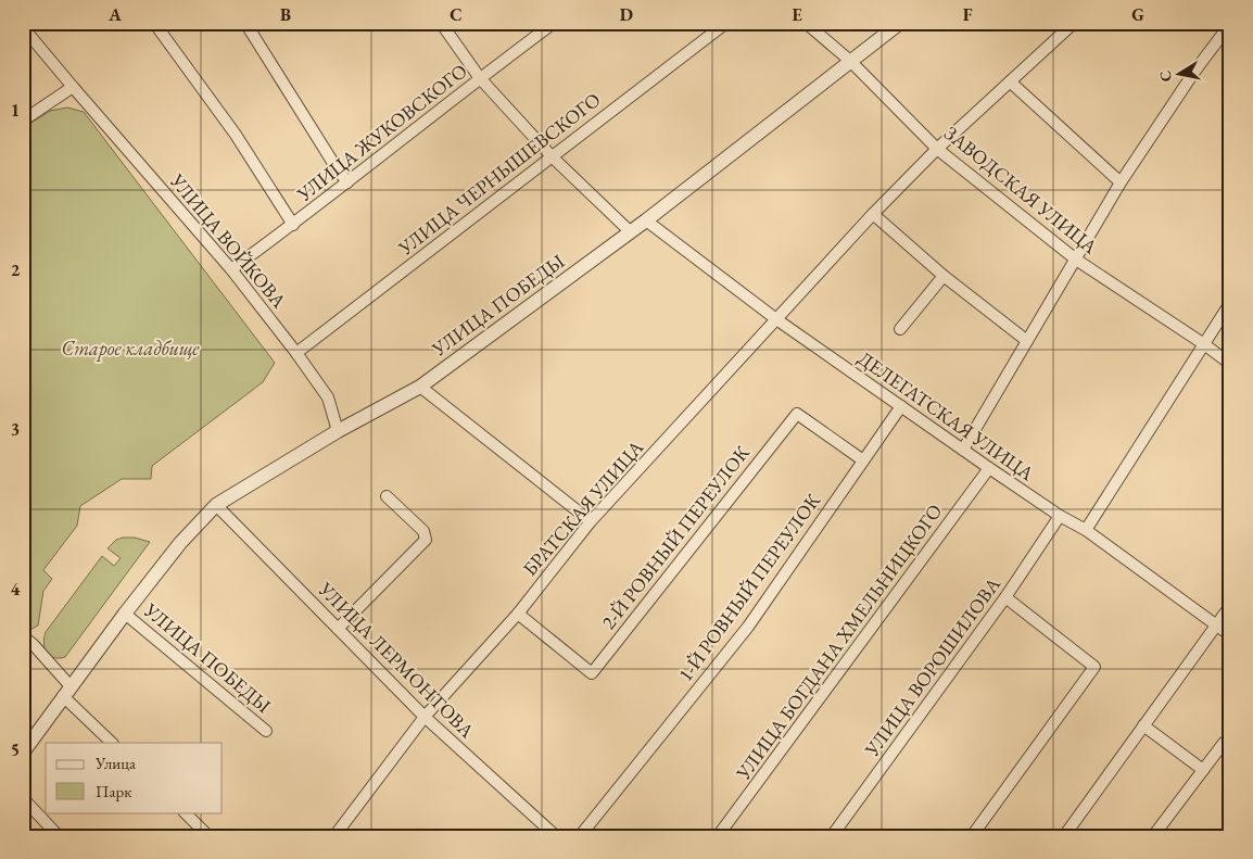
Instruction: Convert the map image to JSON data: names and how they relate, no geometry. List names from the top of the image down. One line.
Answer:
{"streets":{"street":["УЛИЦА ЖУКОВСКОГО","УЛИЦА ЧЕРНЫШЕВСКОГО","ЗАВОДСКАЯ УЛИЦА","УЛИЦА ВОЙКОВА","УЛИЦА ПОБЕДЫ","ДЕЛЕГАТСКАЯ УЛИЦА","БРАТСКАЯ УЛИЦА","2-Й РОВНЫЙ ПЕРЕУЛОК","1-Й РОВНЫЙ ПЕРЕУЛОК","УЛИЦА БОГДАНА ХМЕЛЬНИЦКОГО","УЛИЦА ЛЕРМОНТОВА","УЛИЦА ВОРОШИЛОВА"]},"crossings":[["УЛИЦА ЖУКОВСКОГО","УЛИЦА ВОЙКОВА"],["УЛИЦА ЧЕРНЫШЕВСКОГО","УЛИЦА ВОЙКОВА"],["ЗАВОДСКАЯ УЛИЦА","УЛИЦА ПОБЕДЫ"],["ЗАВОДСКАЯ УЛИЦА","БРАТСКАЯ УЛИЦА"],["УЛИЦА ВОЙКОВА","УЛИЦА ПОБЕДЫ"],["УЛИЦА ПОБЕДЫ","ДЕЛЕГАТСКАЯ УЛИЦА"],["УЛИЦА ПОБЕДЫ","УЛИЦА ЛЕРМОНТОВА"],["ДЕЛЕГАТСКАЯ УЛИЦА","БРАТСКАЯ УЛИЦА"],["ДЕЛЕГАТСКАЯ УЛИЦА","1-Й РОВНЫЙ ПЕРЕУЛОК"],["ДЕЛЕГАТСКАЯ УЛИЦА","УЛИЦА БОГДАНА ХМЕЛЬНИЦКОГО"],["ДЕЛЕГАТСКАЯ УЛИЦА","УЛИЦА ВОРОШИЛОВА"],["БРАТСКАЯ УЛИЦА","2-Й РОВНЫЙ ПЕРЕУЛОК"],["БРАТСКАЯ УЛИЦА","УЛИЦА ЛЕРМОНТОВА"],["2-Й РОВНЫЙ ПЕРЕУЛОК","1-Й РОВНЫЙ ПЕРЕУЛОК"]],"parks":["Старое кладбище"],"legend":["Улица","Парк"],"north":"left","grid":{"columns":["A","B","C","D","E","F","G"],"rows":["1","2","3","4","5"]}}
